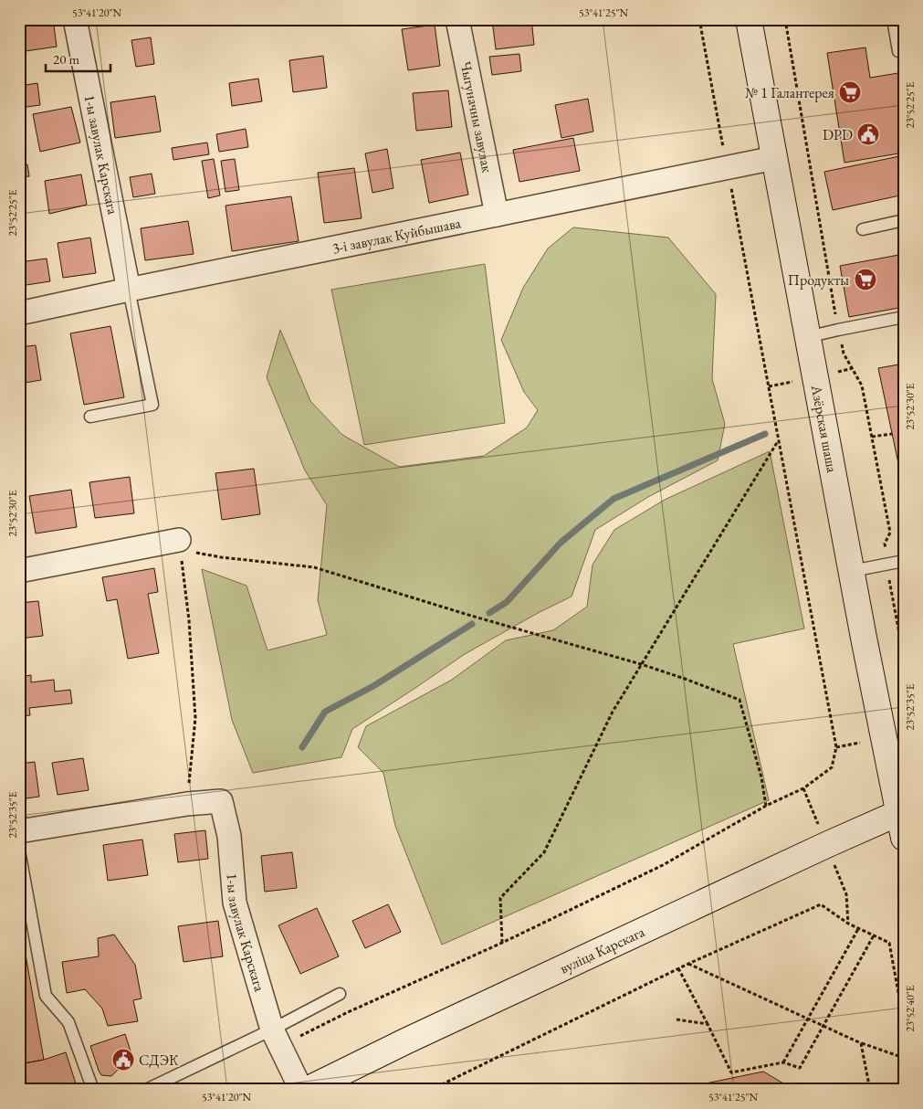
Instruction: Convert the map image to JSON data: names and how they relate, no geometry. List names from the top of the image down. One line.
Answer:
{"streets":{"main road":["Азёрская шаша","вуліца Карскага"],"street":["Чыгуначны завулак","1-ы завулак Карскага","3-і завулак Куйбышава"]},"crossings":[["Чыгуначны завулак","3-і завулак Куйбышава"],["1-ы завулак Карскага","3-і завулак Куйбышава"],["1-ы завулак Карскага","вуліца Карскага"],["3-і завулак Куйбышава","Азёрская шаша"],["Азёрская шаша","вуліца Карскага"]],"places":{"supermarket":["№ 1 Галантерея","Продукты"],"public building":["DPD","СДЭК"]},"scale_bar":"20 m","coordinates":["53°41'20\"N","53°41'25\"N","23°52'25\"E","23°52'30\"E","23°52'35\"E","23°52'40\"E"]}
